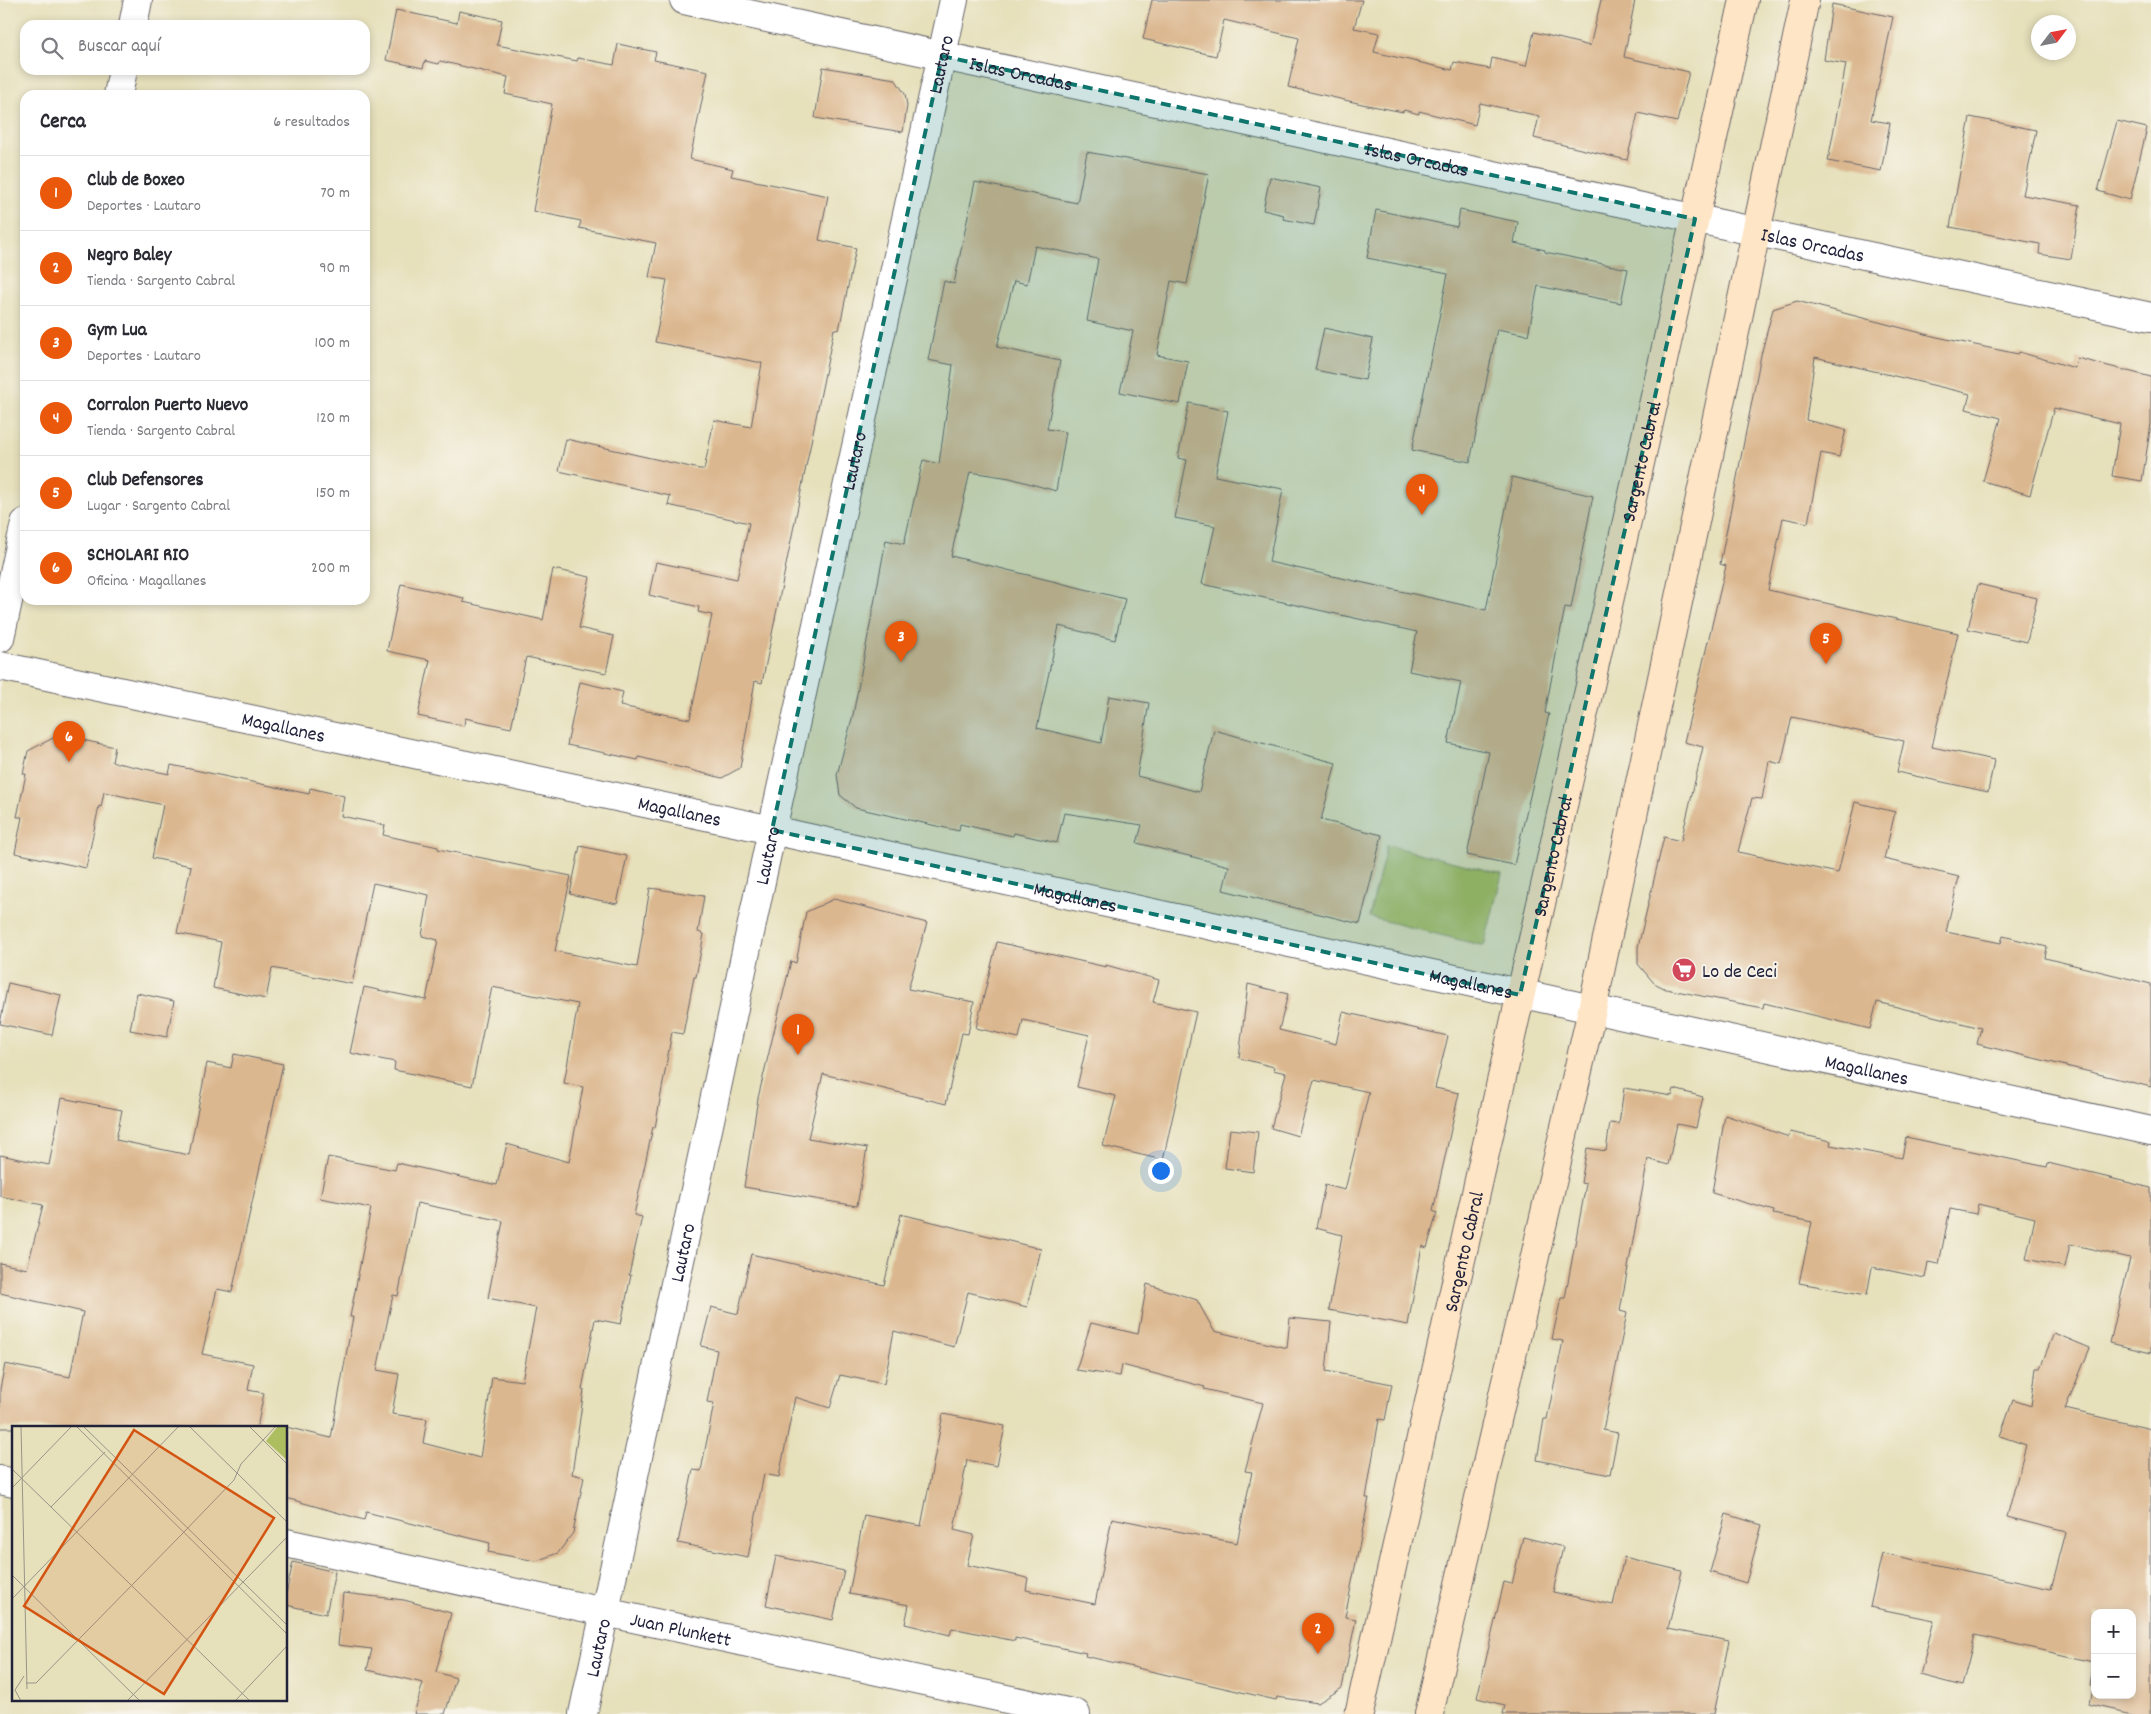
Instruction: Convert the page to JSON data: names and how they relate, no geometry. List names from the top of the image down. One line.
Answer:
{"streets":{"street":["Lautaro","Islas Orcadas","Sargento Cabral","Magallanes","Juan Plunkett"]},"crossings":[["Lautaro","Islas Orcadas"],["Lautaro","Magallanes"],["Lautaro","Juan Plunkett"],["Islas Orcadas","Sargento Cabral"],["Sargento Cabral","Magallanes"]],"places":{"supermarket":["Lo de Ceci"]},"north":"top right","page":{"search":"Buscar aquí","heading":["Cerca","6 resultados"],"list":[{"mark":"1","name":"Club de Boxeo","note":"Deportes · Lautaro","value":"70 m"},{"mark":"2","name":"Negro Baley","note":"Tienda · Sargento Cabral","value":"90 m"},{"mark":"3","name":"Gym Lua","note":"Deportes · Lautaro","value":"100 m"},{"mark":"4","name":"Corralon Puerto Nuevo","note":"Tienda · Sargento Cabral","value":"120 m"},{"mark":"5","name":"Club Defensores","note":"Lugar · Sargento Cabral","value":"150 m"},{"mark":"6","name":"SCHOLARI RIO","note":"Oficina · Magallanes","value":"200 m"}],"pins":["4","3","5","6","1","2"],"map_buttons":["+","−"]}}
